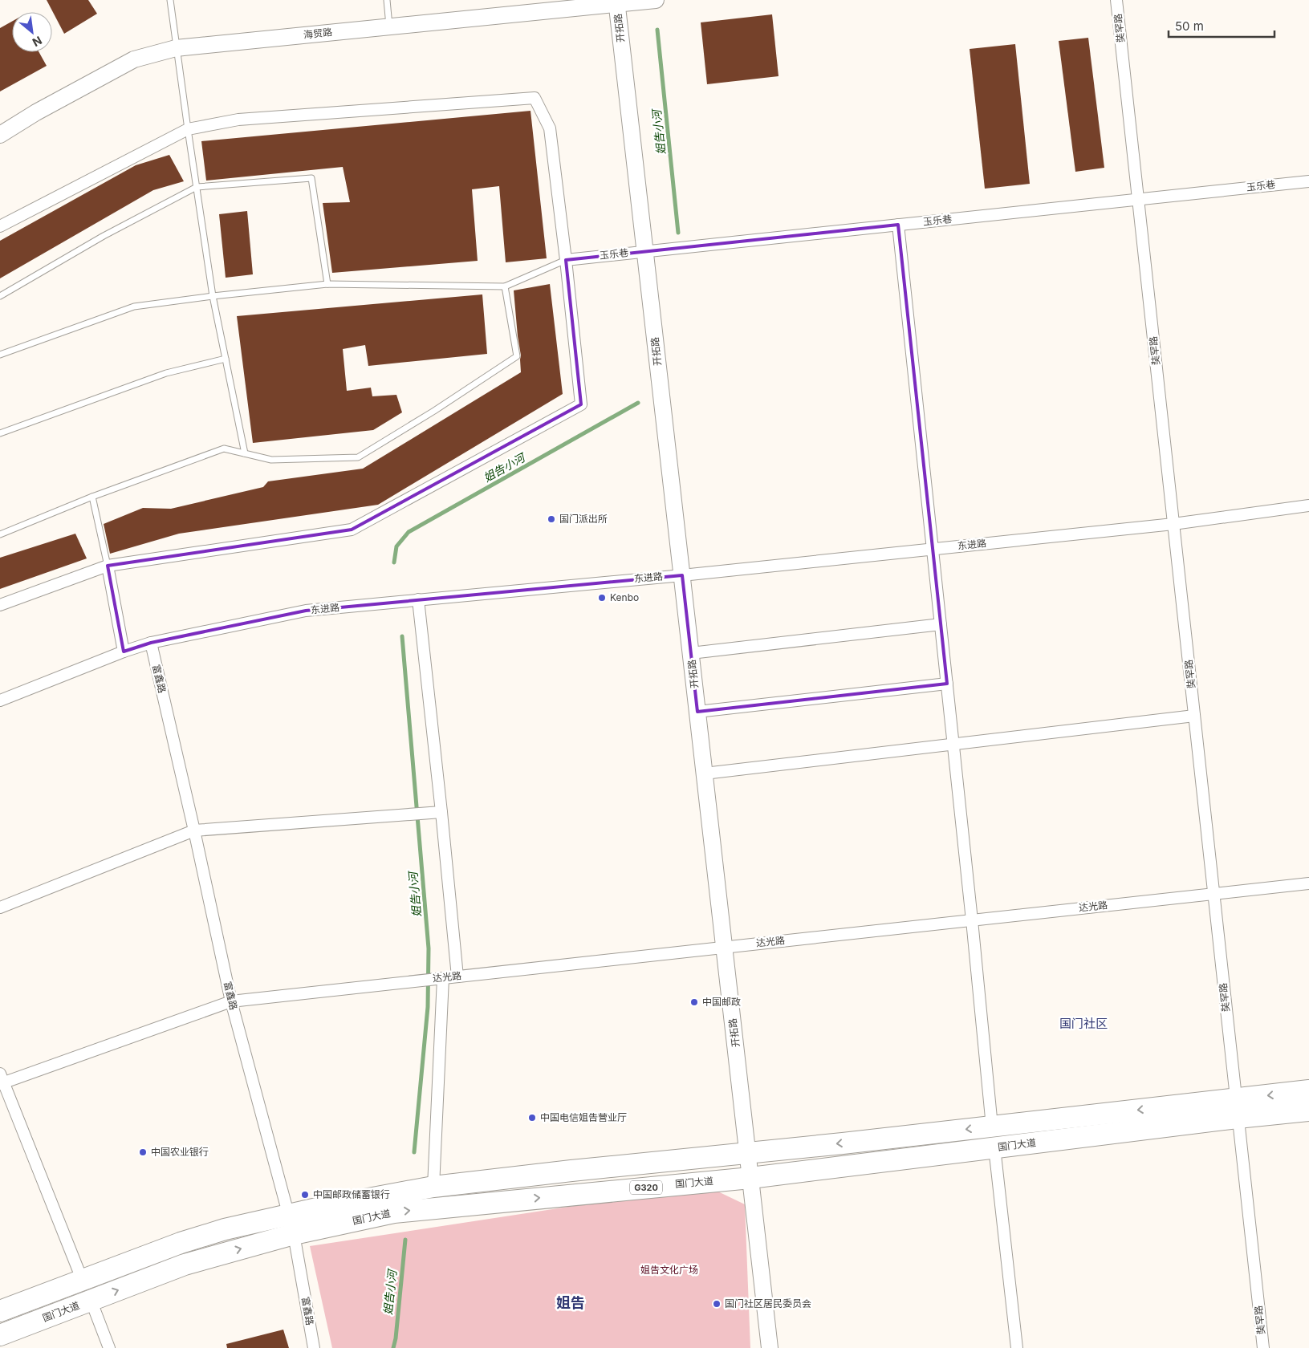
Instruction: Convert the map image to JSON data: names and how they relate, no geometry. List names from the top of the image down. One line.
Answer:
{"streets":{"highway":["国门大道","G320"],"street":["开拓路","奘罕路","海贸路","玉乐巷","东进路","富鑫路","达光路"]},"crossings":[["开拓路","海贸路"],["开拓路","玉乐巷"],["开拓路","东进路"],["开拓路","达光路"],["开拓路","国门大道"],["奘罕路","玉乐巷"],["奘罕路","东进路"],["奘罕路","达光路"],["奘罕路","国门大道"],["东进路","富鑫路"],["富鑫路","达光路"],["富鑫路","国门大道"]],"districts":["国门社区","姐告"],"water":["姐告小河"],"parks":["姐告文化广场"],"places":["国门派出所","Kenbo","中国邮政","中国电信姐告营业厅","中国农业银行","中国邮政储蓄银行","国门社区居民委员会"],"scale_bar":"50 m","north":"bottom right"}
